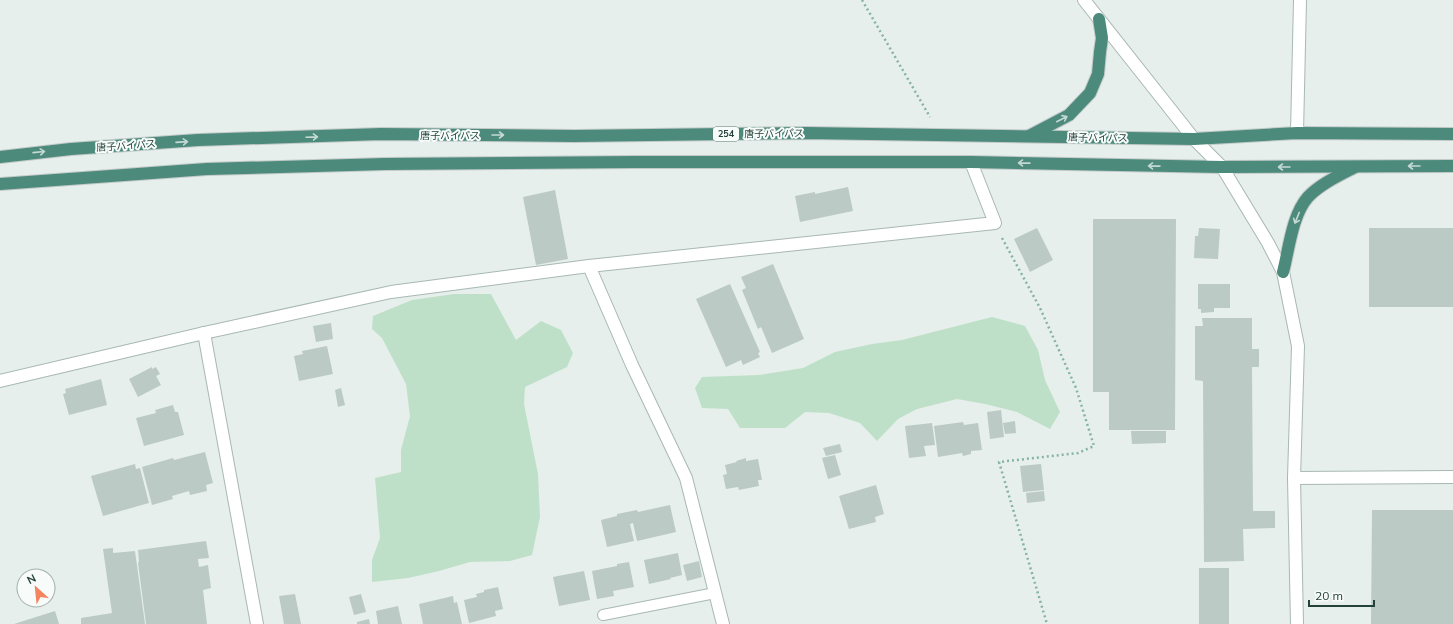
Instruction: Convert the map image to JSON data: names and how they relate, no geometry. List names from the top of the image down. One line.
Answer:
{"streets":{"highway":["唐子バイパス","254"]},"scale_bar":"20 m","north":"top left"}
